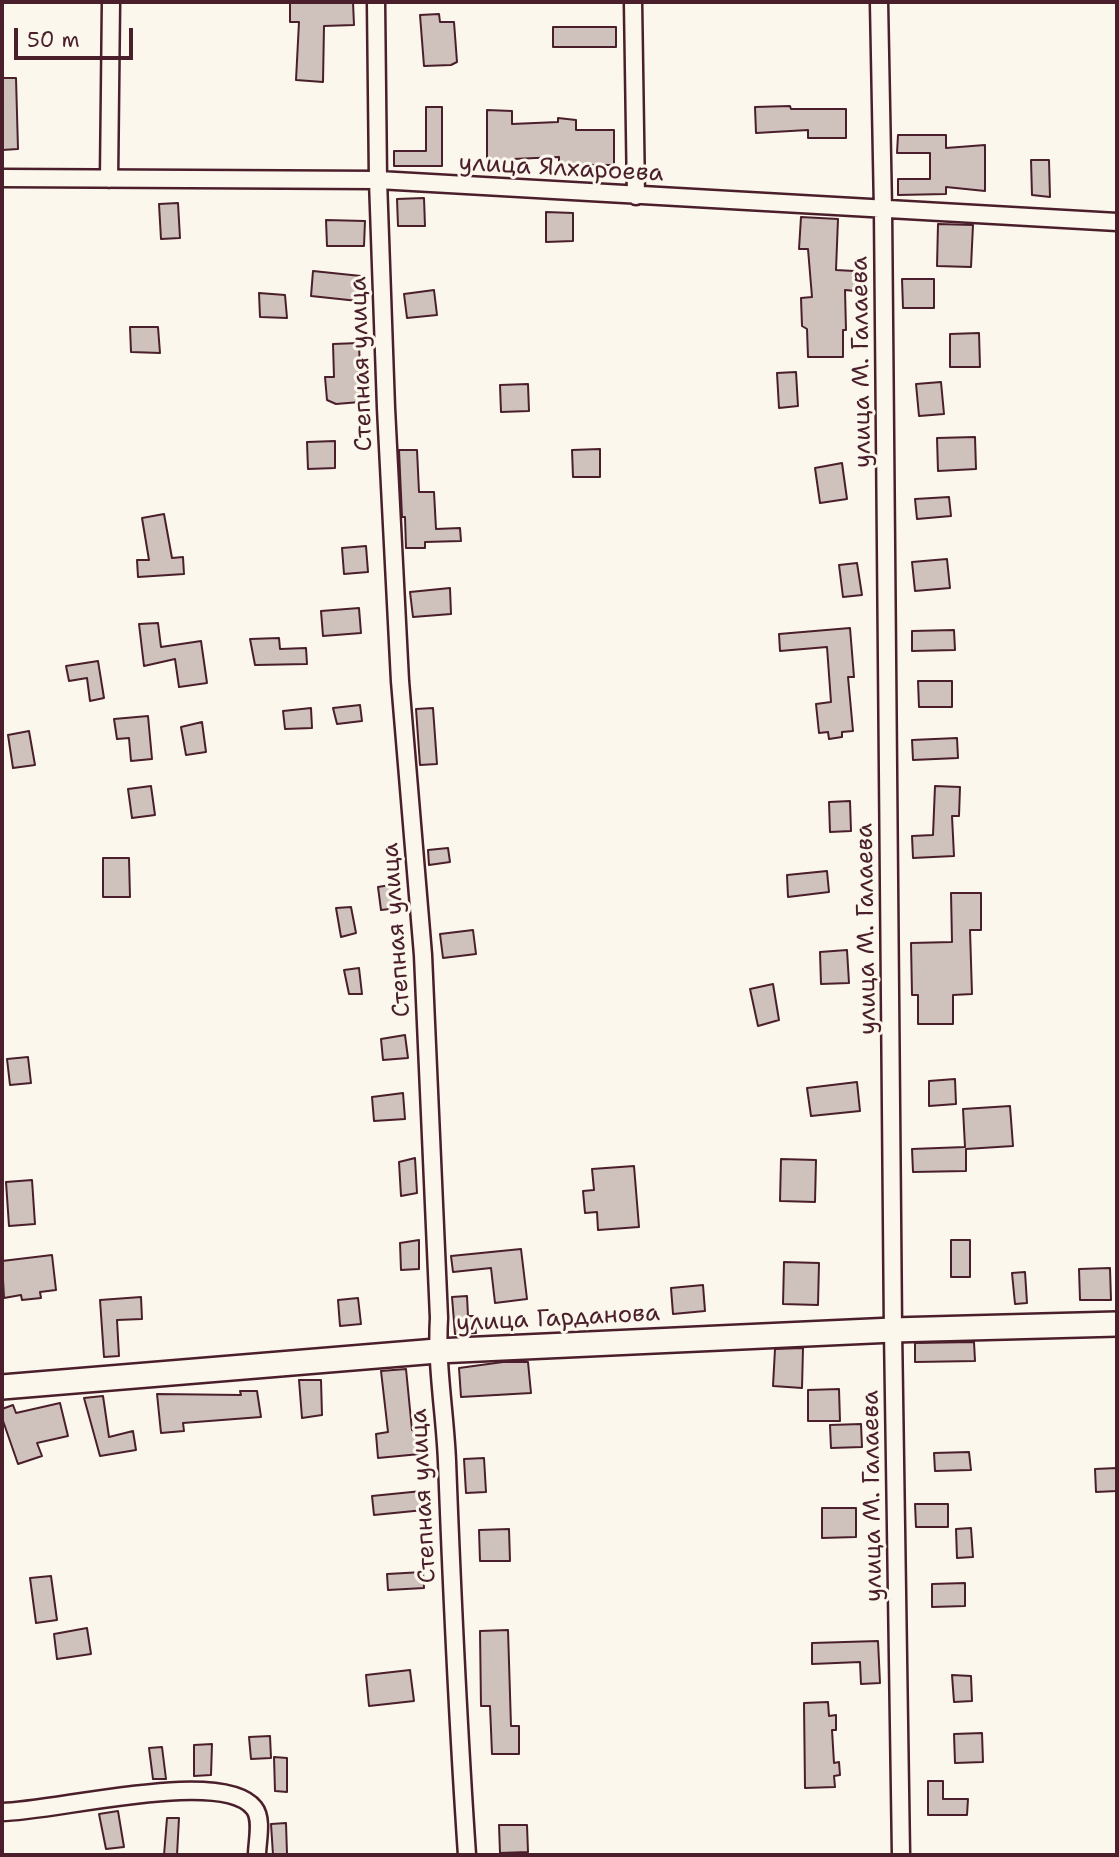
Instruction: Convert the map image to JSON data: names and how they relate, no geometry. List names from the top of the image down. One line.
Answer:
{"streets":{"street":["улица Ялхароева","улица М. Галаева","Степная улица","улица Гарданова"]},"crossings":[["улица Ялхароева","улица М. Галаева"],["улица Ялхароева","Степная улица"],["улица М. Галаева","улица Гарданова"],["Степная улица","улица Гарданова"]],"scale_bar":"50 m"}
